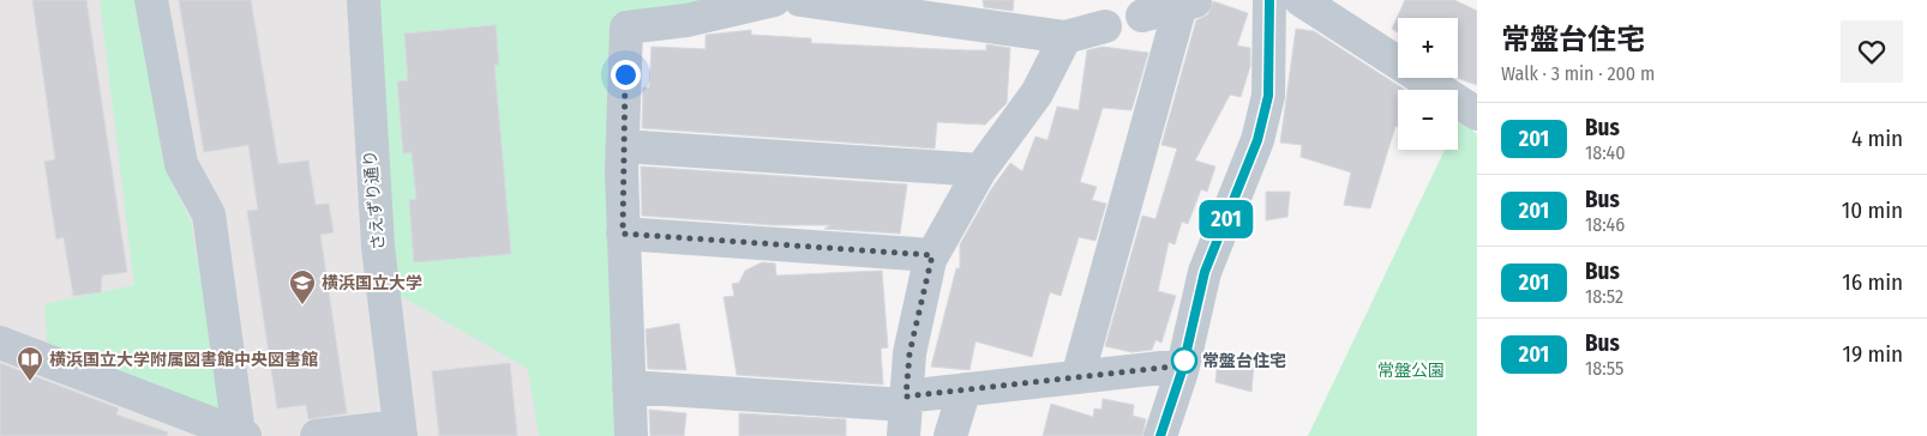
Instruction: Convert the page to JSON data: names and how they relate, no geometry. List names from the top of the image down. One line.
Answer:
{"streets":{"street":["さえずり通り"]},"parks":["常盤公園"],"places":{"school or university":["横浜国立大学"],"other":["常盤台住宅"],"library":["横浜国立大学附属図書館中央図書館"]},"lines":["bus line 201"],"page":{"on_map":"201","heading":["常盤台住宅","Walk · 3 min · 200 m"],"map_buttons":["+","−"],"list":[{"mark":"201","name":"Bus","note":"18:40","value":"4 min"},{"mark":"201","name":"Bus","note":"18:46","value":"10 min"},{"mark":"201","name":"Bus","note":"18:52","value":"16 min"},{"mark":"201","name":"Bus","note":"18:55","value":"19 min"}]}}
